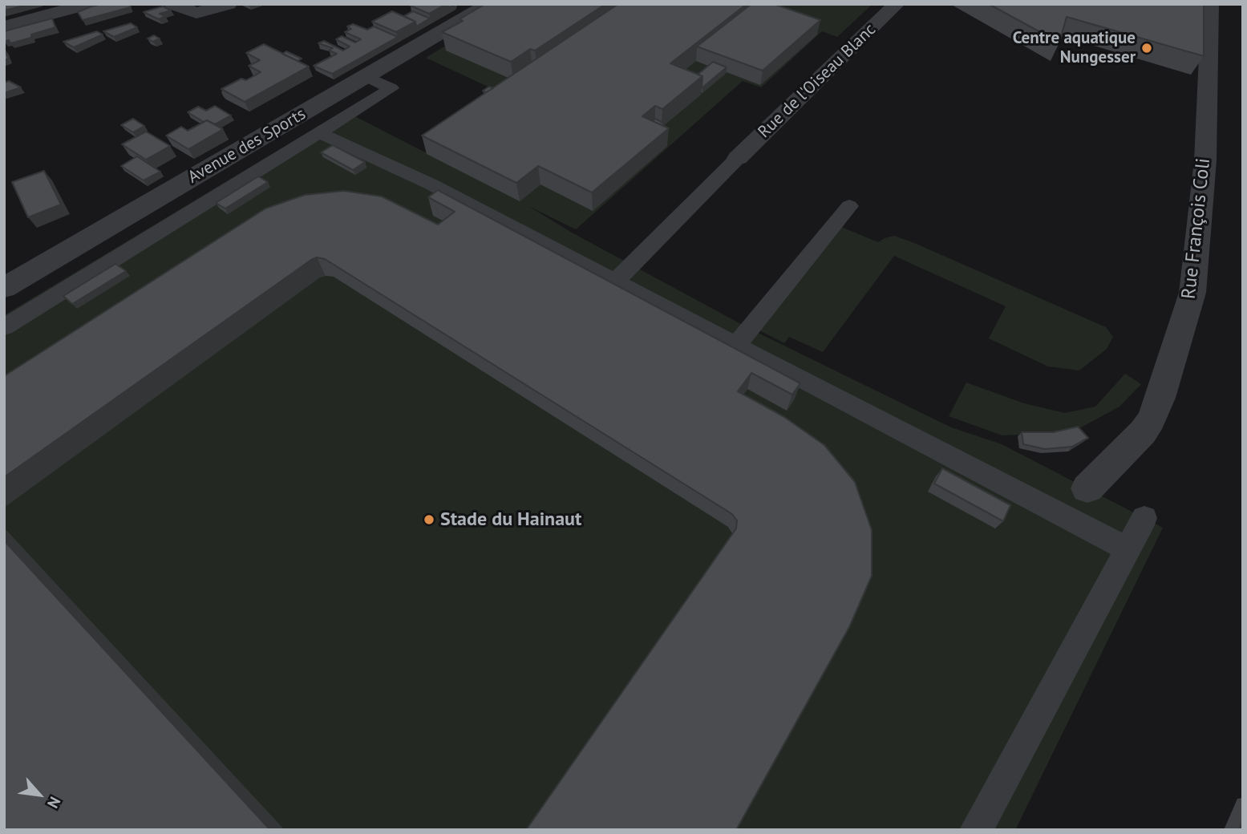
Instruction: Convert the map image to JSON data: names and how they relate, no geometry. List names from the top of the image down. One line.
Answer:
{"streets":{"street":["Rue de l'Oiseau Blanc","Avenue des Sports","Rue François Coli"]},"places":["Centre aquatique Nungesser","Stade du Hainaut"],"north":"bottom right"}
